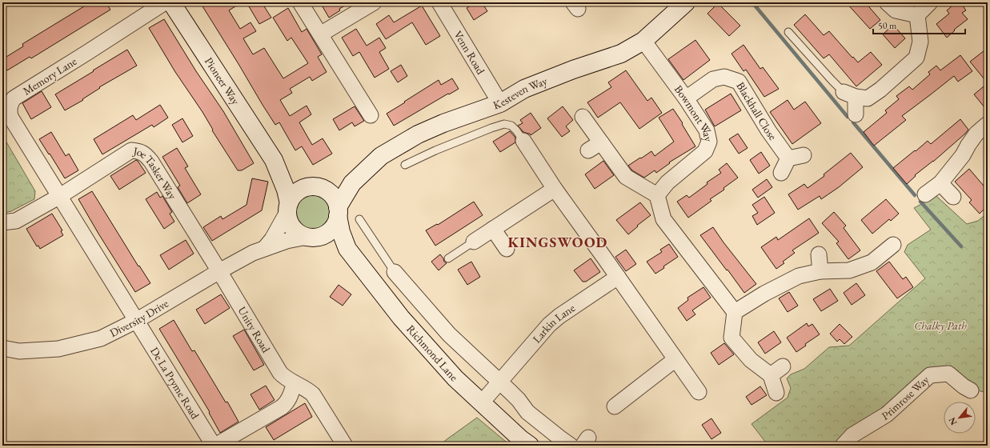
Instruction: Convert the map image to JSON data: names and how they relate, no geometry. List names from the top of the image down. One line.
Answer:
{"streets":{"street":["Venn Road","Memory Lane","Pioneer Way","Kesteven Way","Blackhall Close","Bowmont Way","Joe Tasker Way","Diversity Drive","Larkin Lane","Unity Road","Richmond Lane","De La Pryme Road","Primrose Way"]},"crossings":[["Venn Road","Kesteven Way"],["Memory Lane","Joe Tasker Way"],["Memory Lane","Diversity Drive"],["Memory Lane","De La Pryme Road"],["Pioneer Way","Kesteven Way"],["Pioneer Way","Diversity Drive"],["Pioneer Way","Richmond Lane"],["Kesteven Way","Bowmont Way"],["Kesteven Way","Diversity Drive"],["Kesteven Way","Richmond Lane"],["Blackhall Close","Bowmont Way"],["Joe Tasker Way","Diversity Drive"],["Joe Tasker Way","Unity Road"],["Diversity Drive","Unity Road"],["Diversity Drive","Richmond Lane"],["Diversity Drive","De La Pryme Road"],["Larkin Lane","Richmond Lane"]],"districts":["KINGSWOOD"],"parks":["Chalky Path"],"scale_bar":"50 m","north":"bottom left"}
